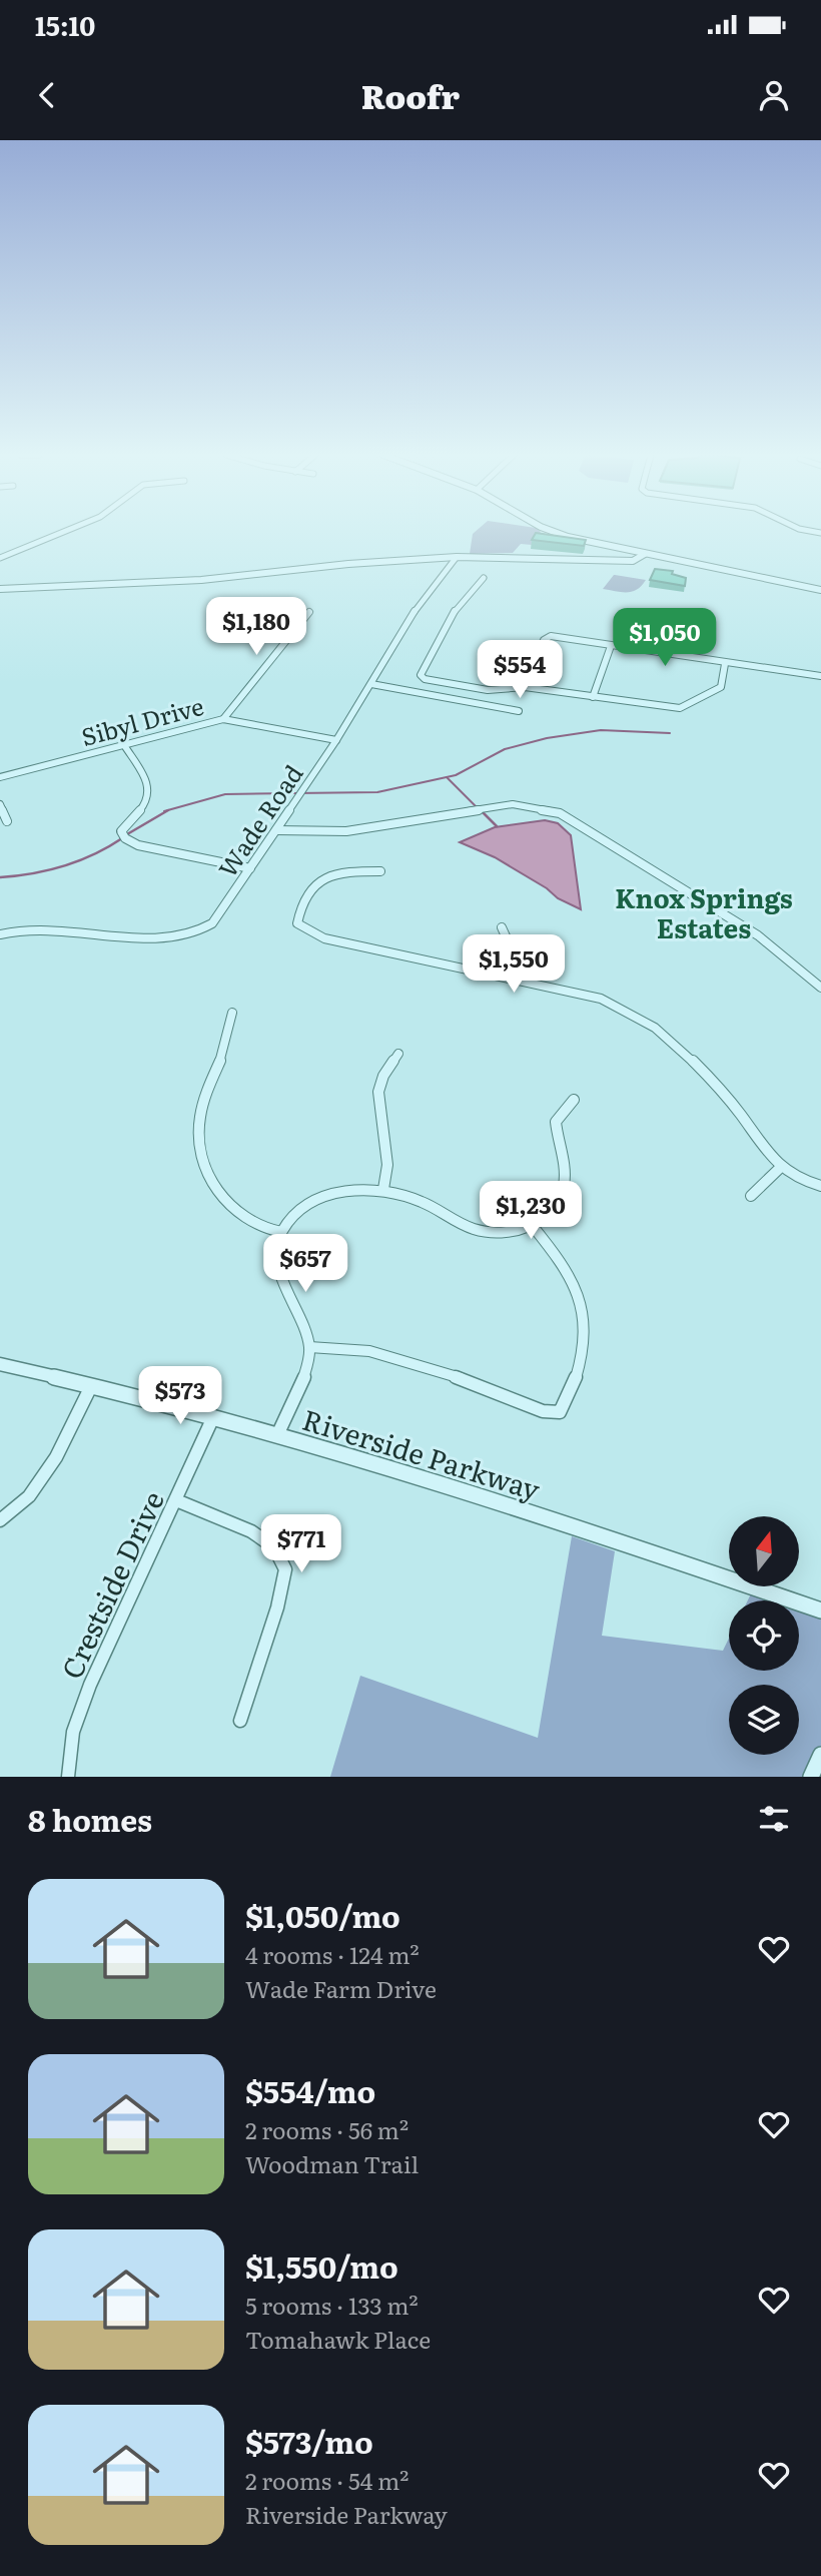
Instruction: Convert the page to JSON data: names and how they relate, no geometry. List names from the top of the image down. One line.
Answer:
{"streets":{"street":["Sibyl Drive","Wade Road","Riverside Parkway","Crestside Drive"]},"crossings":[["Sibyl Drive","Wade Road"],["Riverside Parkway","Crestside Drive"]],"districts":["Knox Springs Estates"],"north":"top","page":{"status":"15:10","header":"Roofr","price":["$1,180","$1,050","$554","$1,550","$1,230","$657","$573","$771"],"heading":"8 homes","list":[{"name":"$1,050/mo","note":"4 rooms · 124 m² · Wade Farm Drive"},{"name":"$554/mo","note":"2 rooms · 56 m² · Woodman Trail"},{"name":"$1,550/mo","note":"5 rooms · 133 m² · Tomahawk Place"},{"name":"$573/mo","note":"2 rooms · 54 m² · Riverside Parkway"}]}}
